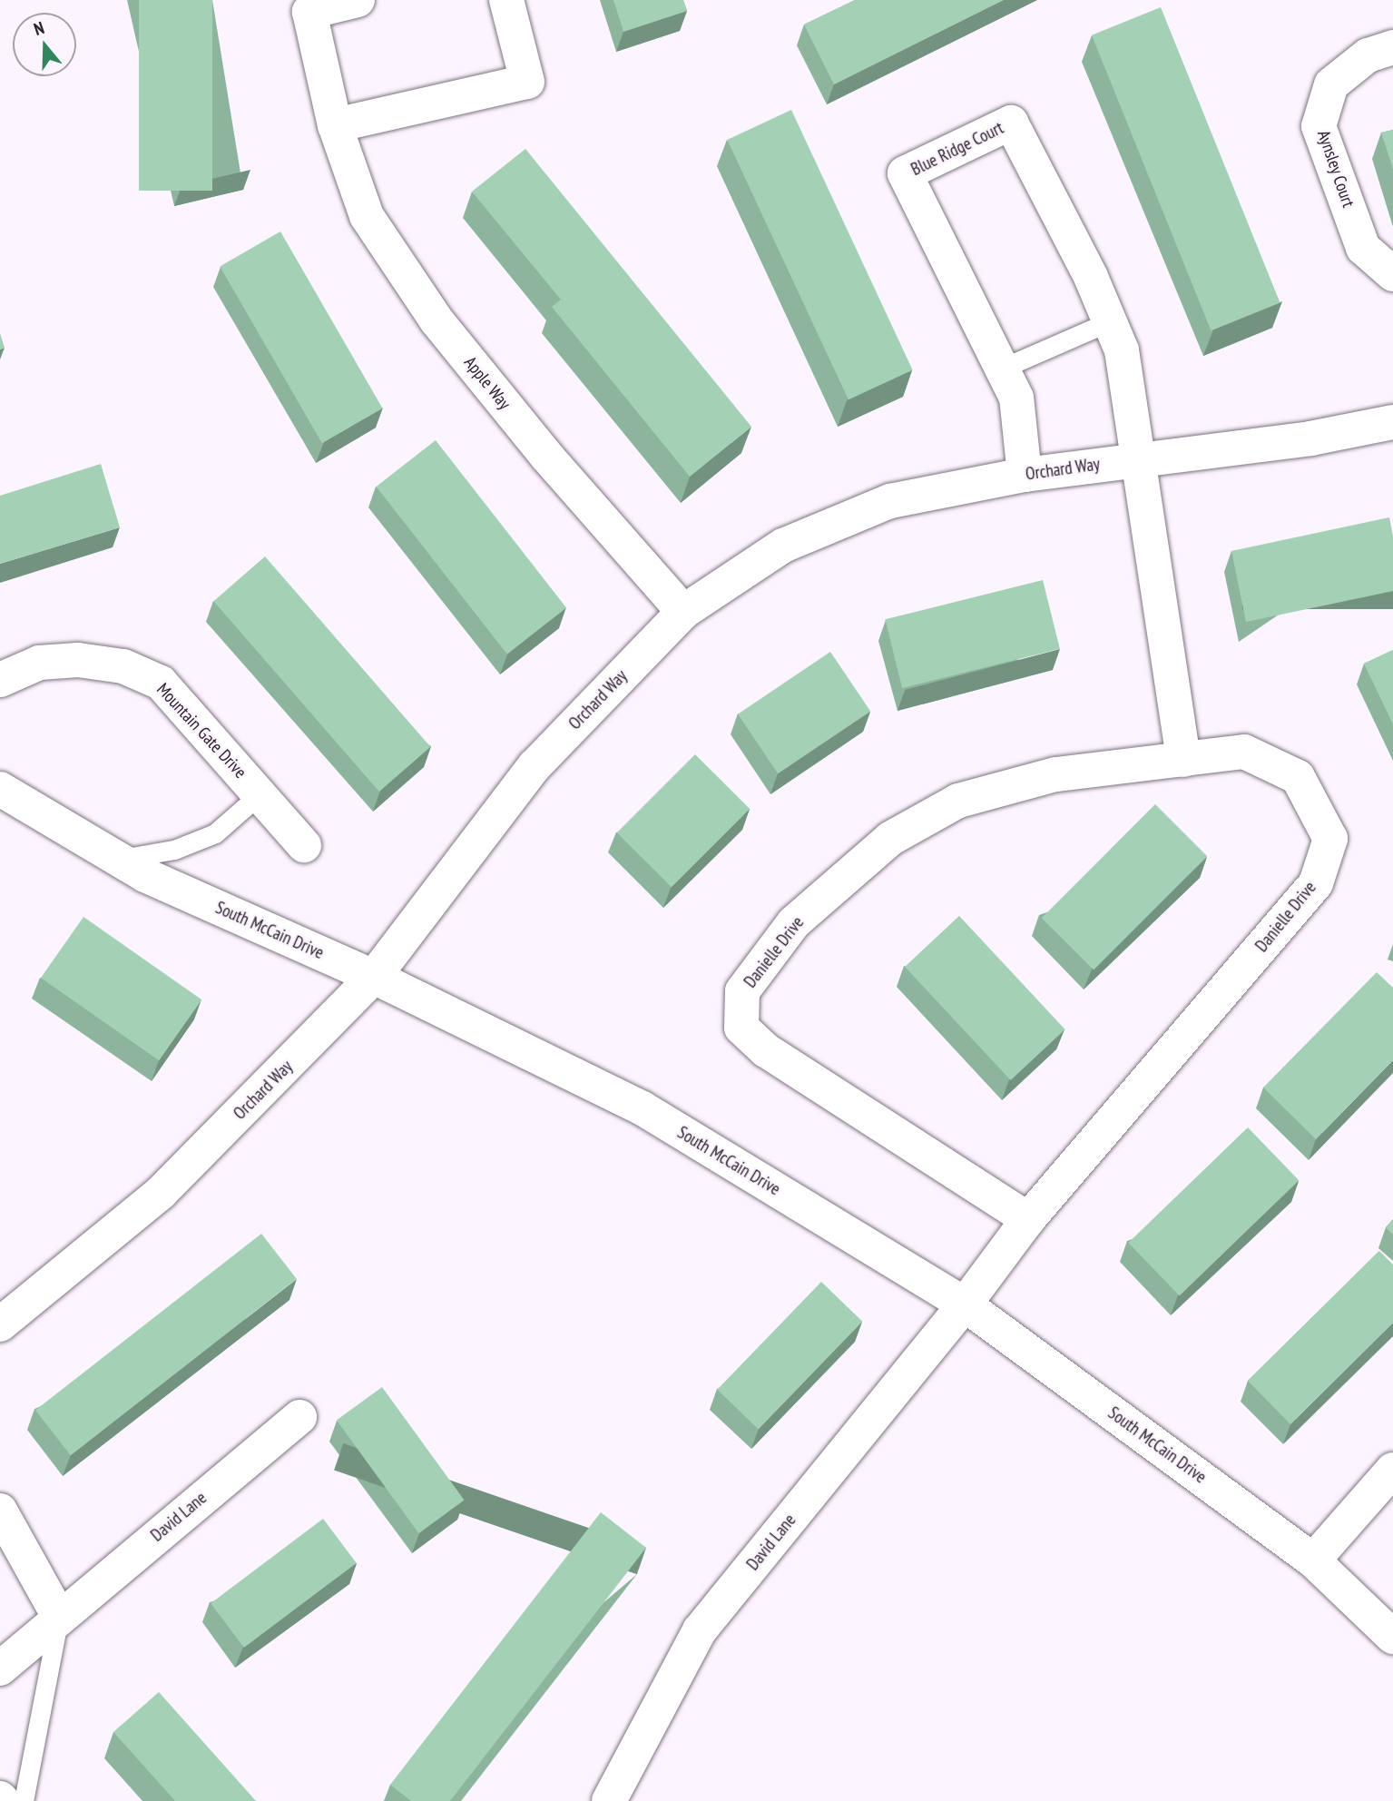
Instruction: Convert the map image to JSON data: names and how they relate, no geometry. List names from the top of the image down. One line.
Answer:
{"streets":{"street":["Blue Ridge Court","Aynsley Court","Apple Way","Orchard Way","Mountain Gate Drive","Danielle Drive","South McCain Drive","David Lane"]},"crossings":[["Blue Ridge Court","Orchard Way"],["Apple Way","Orchard Way"],["Orchard Way","South McCain Drive"],["Danielle Drive","South McCain Drive"],["Danielle Drive","David Lane"],["South McCain Drive","David Lane"]],"north":"top"}
